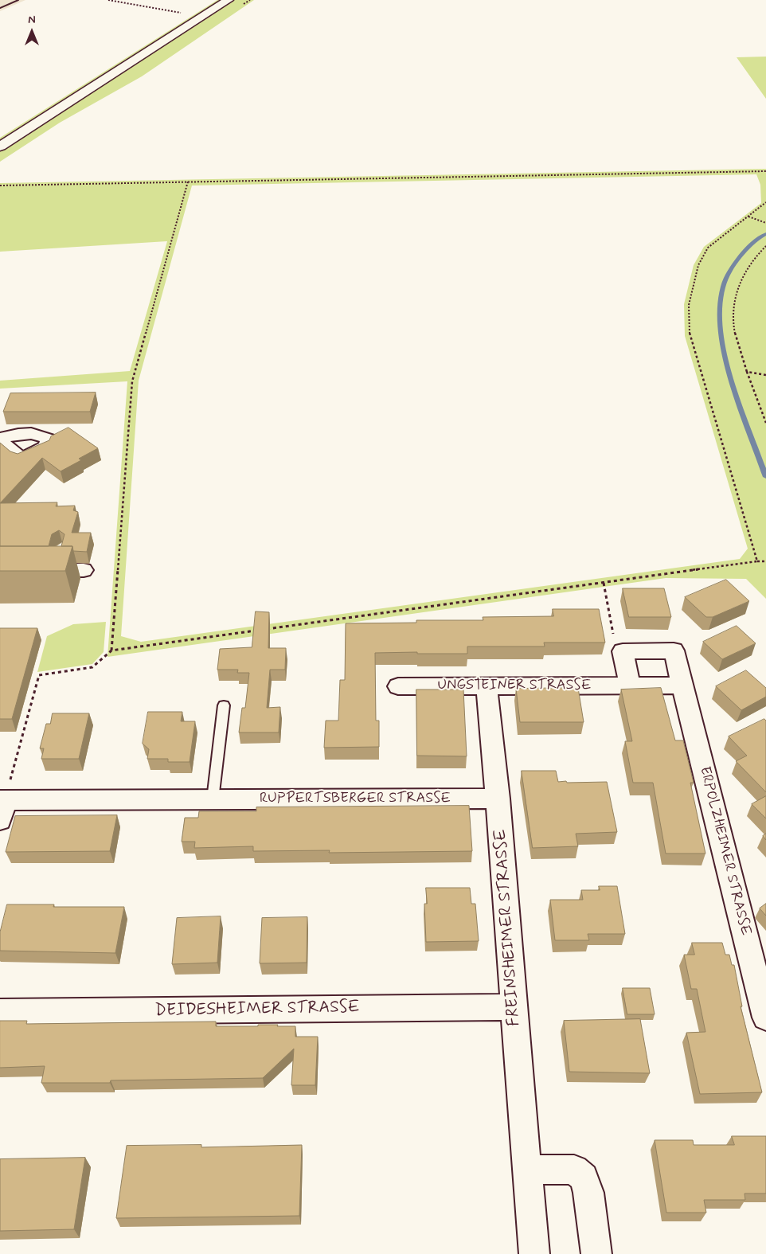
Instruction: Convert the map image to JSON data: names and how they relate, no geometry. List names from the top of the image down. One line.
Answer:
{"streets":{"street":["UNGSTEINER STRASSE","RUPPERTSBERGER STRASSE","ERPOLZHEIMER STRASSE","FREINSHEIMER STRASSE","DEIDESHEIMER STRASSE"]},"crossings":[["UNGSTEINER STRASSE","ERPOLZHEIMER STRASSE"],["UNGSTEINER STRASSE","FREINSHEIMER STRASSE"],["RUPPERTSBERGER STRASSE","FREINSHEIMER STRASSE"],["FREINSHEIMER STRASSE","DEIDESHEIMER STRASSE"]],"north":"top"}
